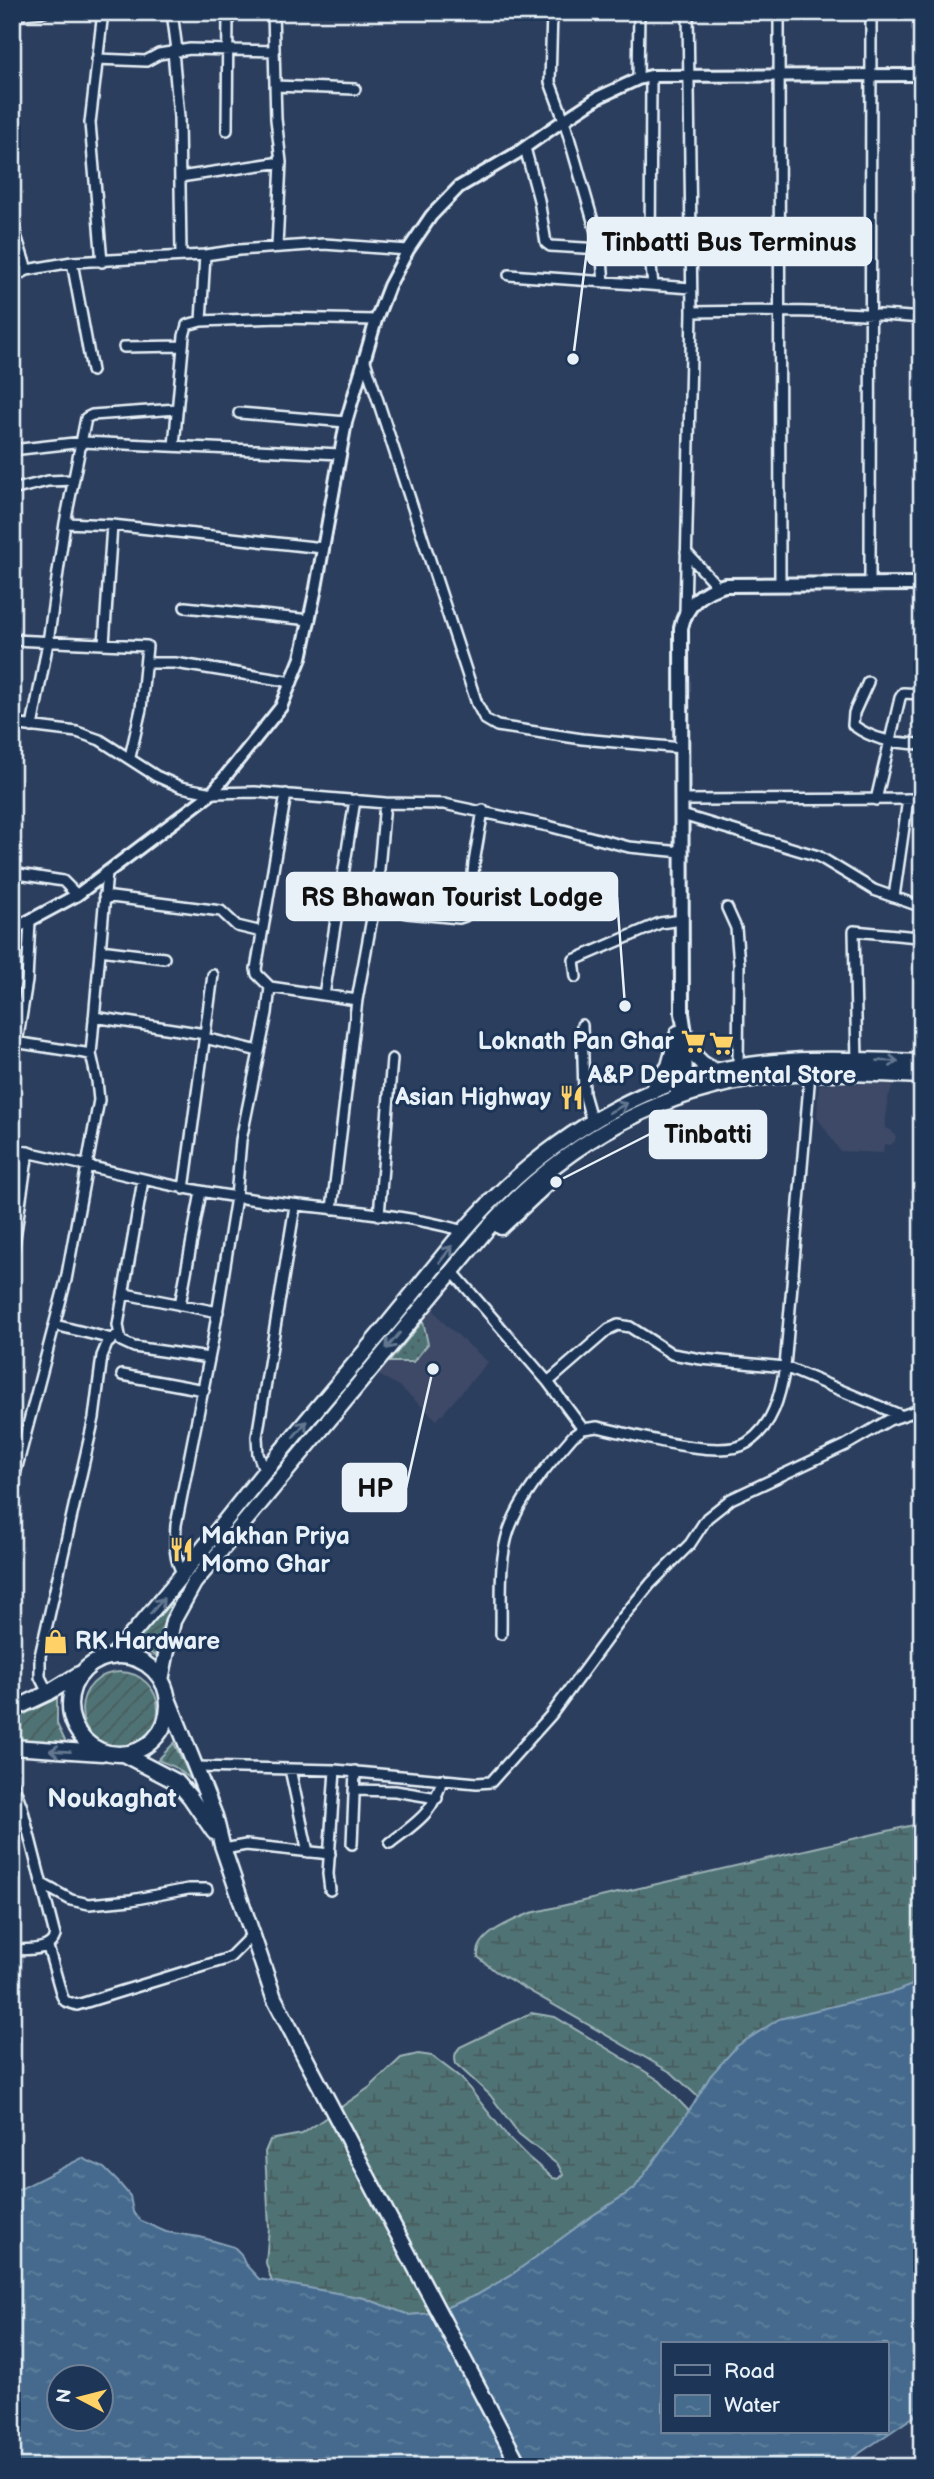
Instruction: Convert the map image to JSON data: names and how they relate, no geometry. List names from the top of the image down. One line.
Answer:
{"districts":["Noukaghat"],"places":{"other":["Tinbatti Bus Terminus","RS Bhawan Tourist Lodge","Tinbatti","HP"],"supermarket":["Loknath Pan Ghar","A&P Departmental Store"],"restaurant":["Asian Highway","Makhan Priya Momo Ghar"],"shop":["RK Hardware"]},"legend":["Road","Water"],"north":"left"}
